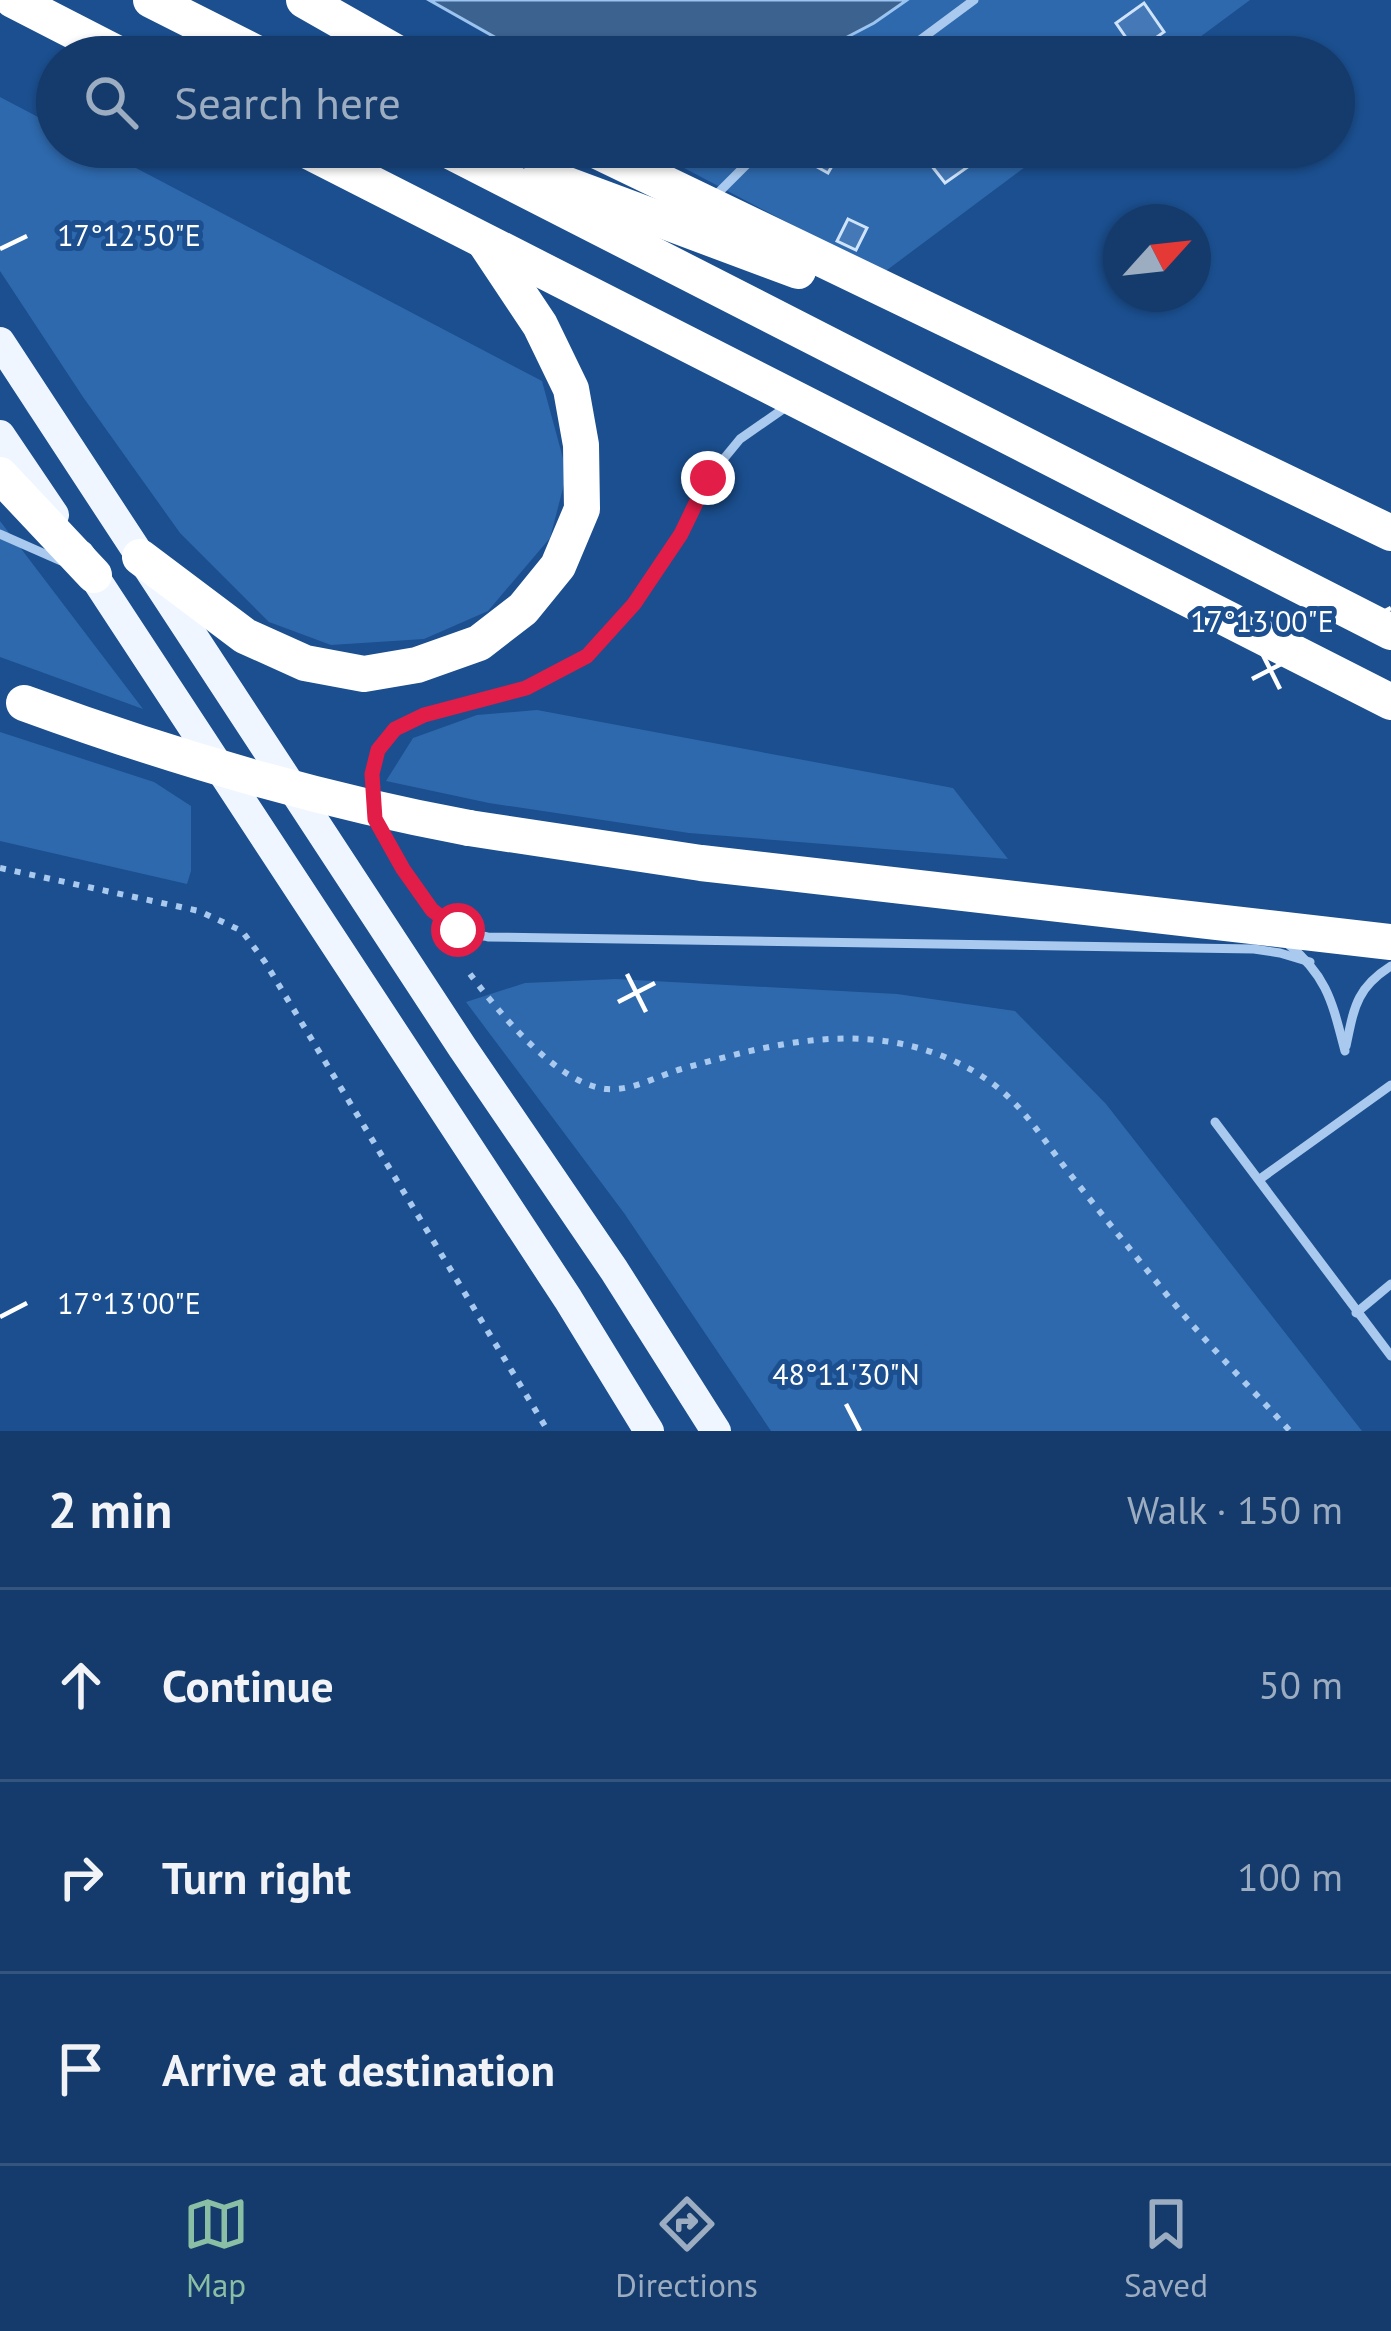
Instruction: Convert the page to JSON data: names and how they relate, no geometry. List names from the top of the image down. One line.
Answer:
{"north":"top right","page":{"search":"Search here","heading":["2 min","Walk · 150 m"],"list":[["Continue","50 m"],["Turn right","100 m"],"Arrive at destination"],"nav":["Map","Directions","Saved"]},"coordinates":["17°12'50\"E","17°13'00\"E","48°11'30\"N"]}
